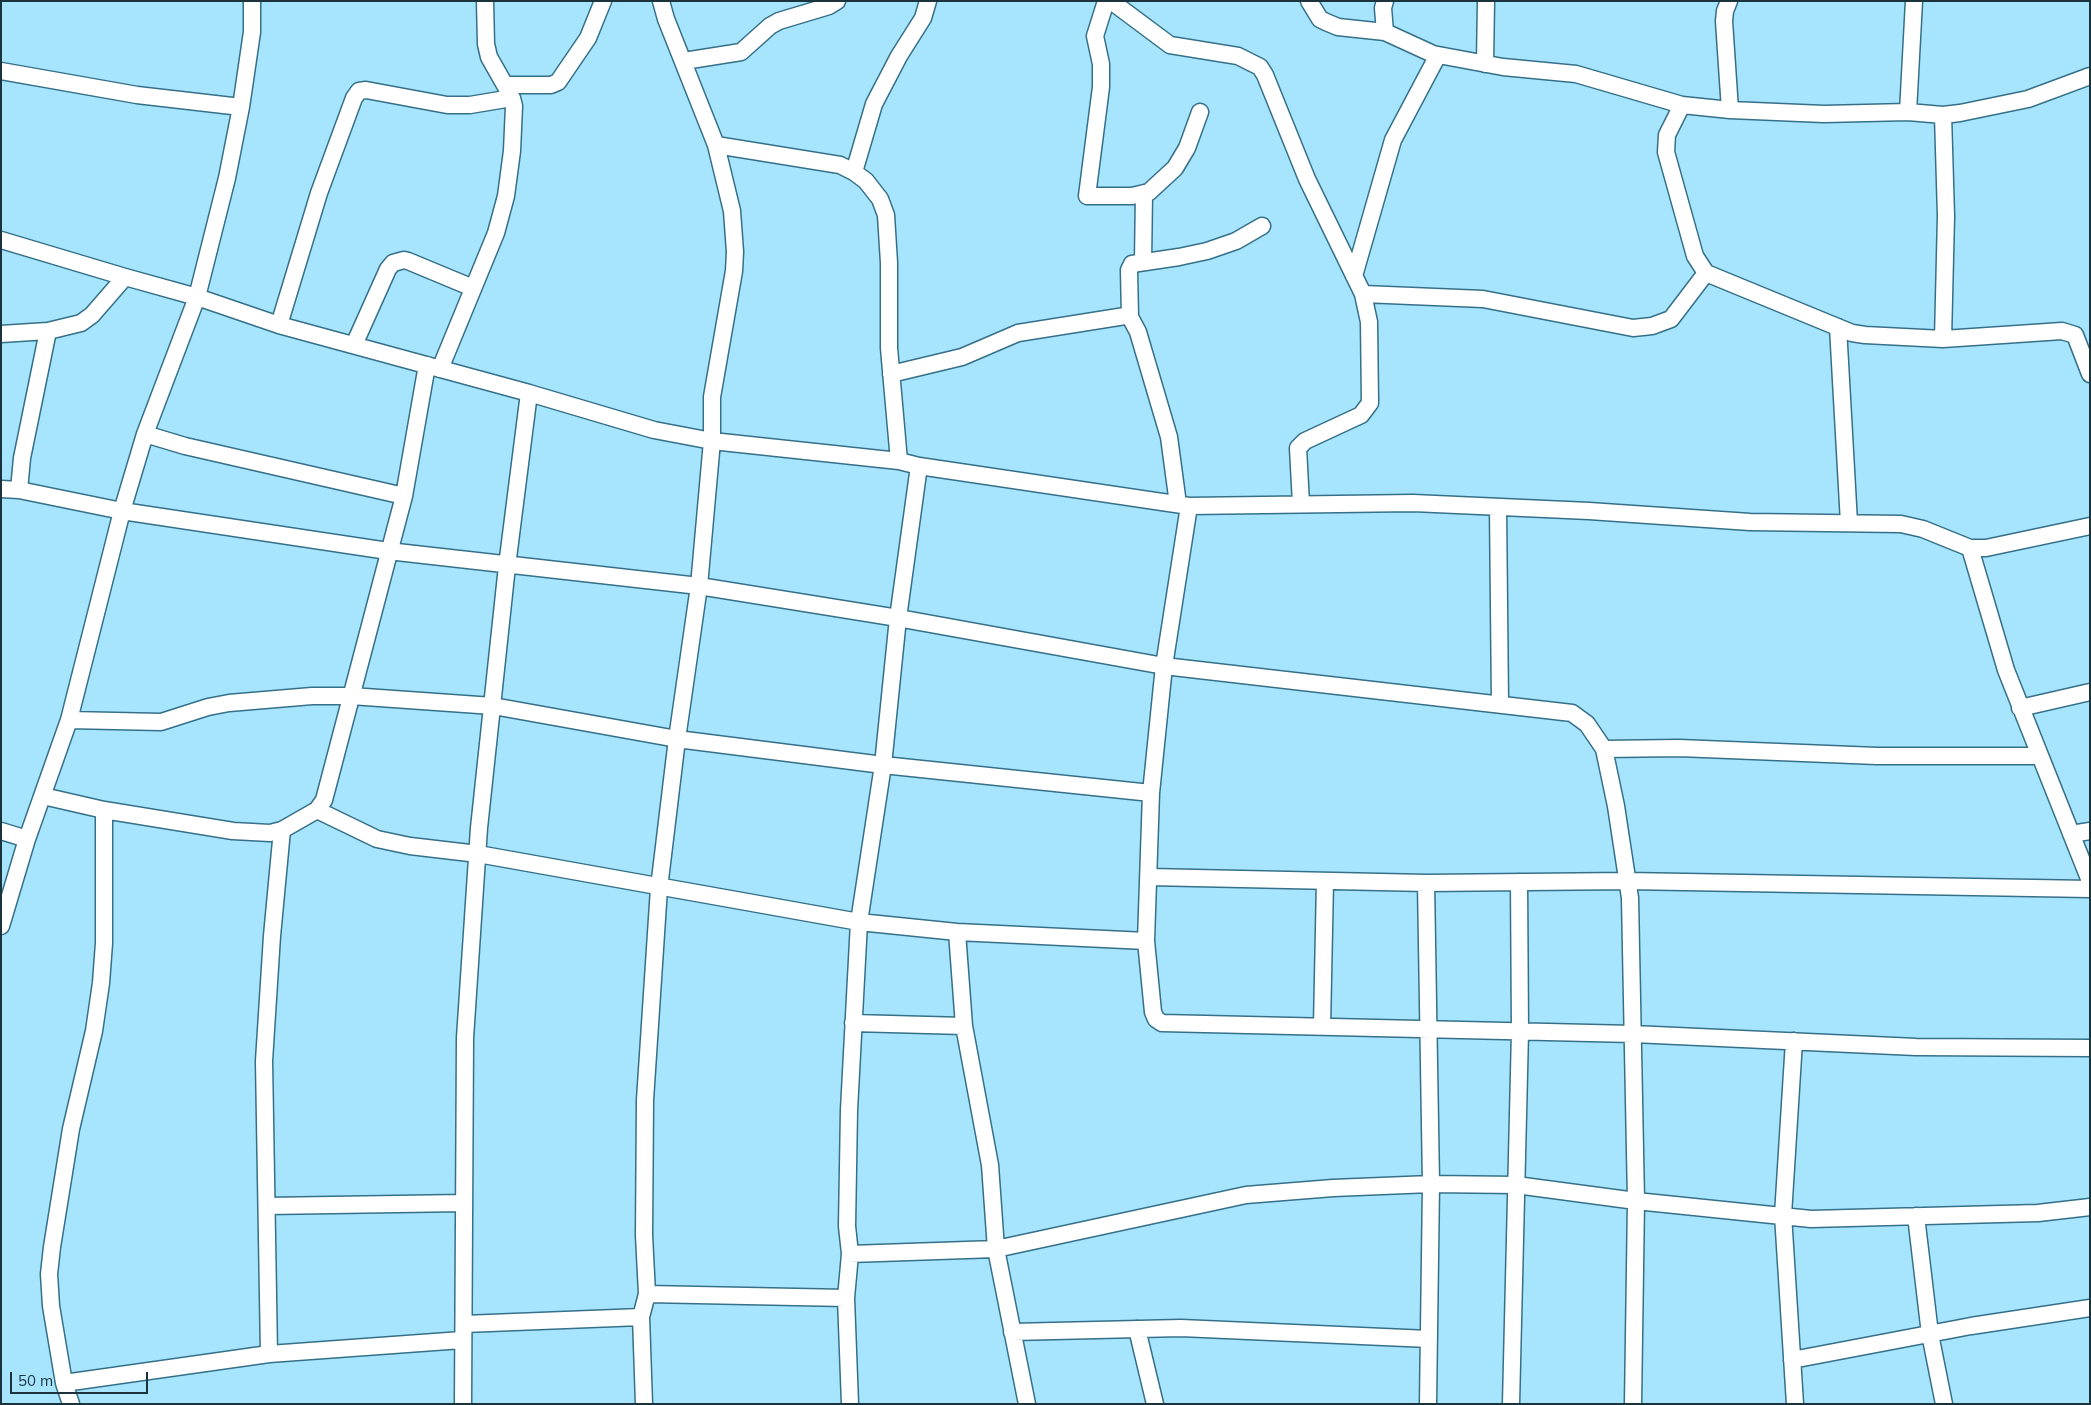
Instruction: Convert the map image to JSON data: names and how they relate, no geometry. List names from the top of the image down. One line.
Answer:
{"scale_bar":"50 m"}
